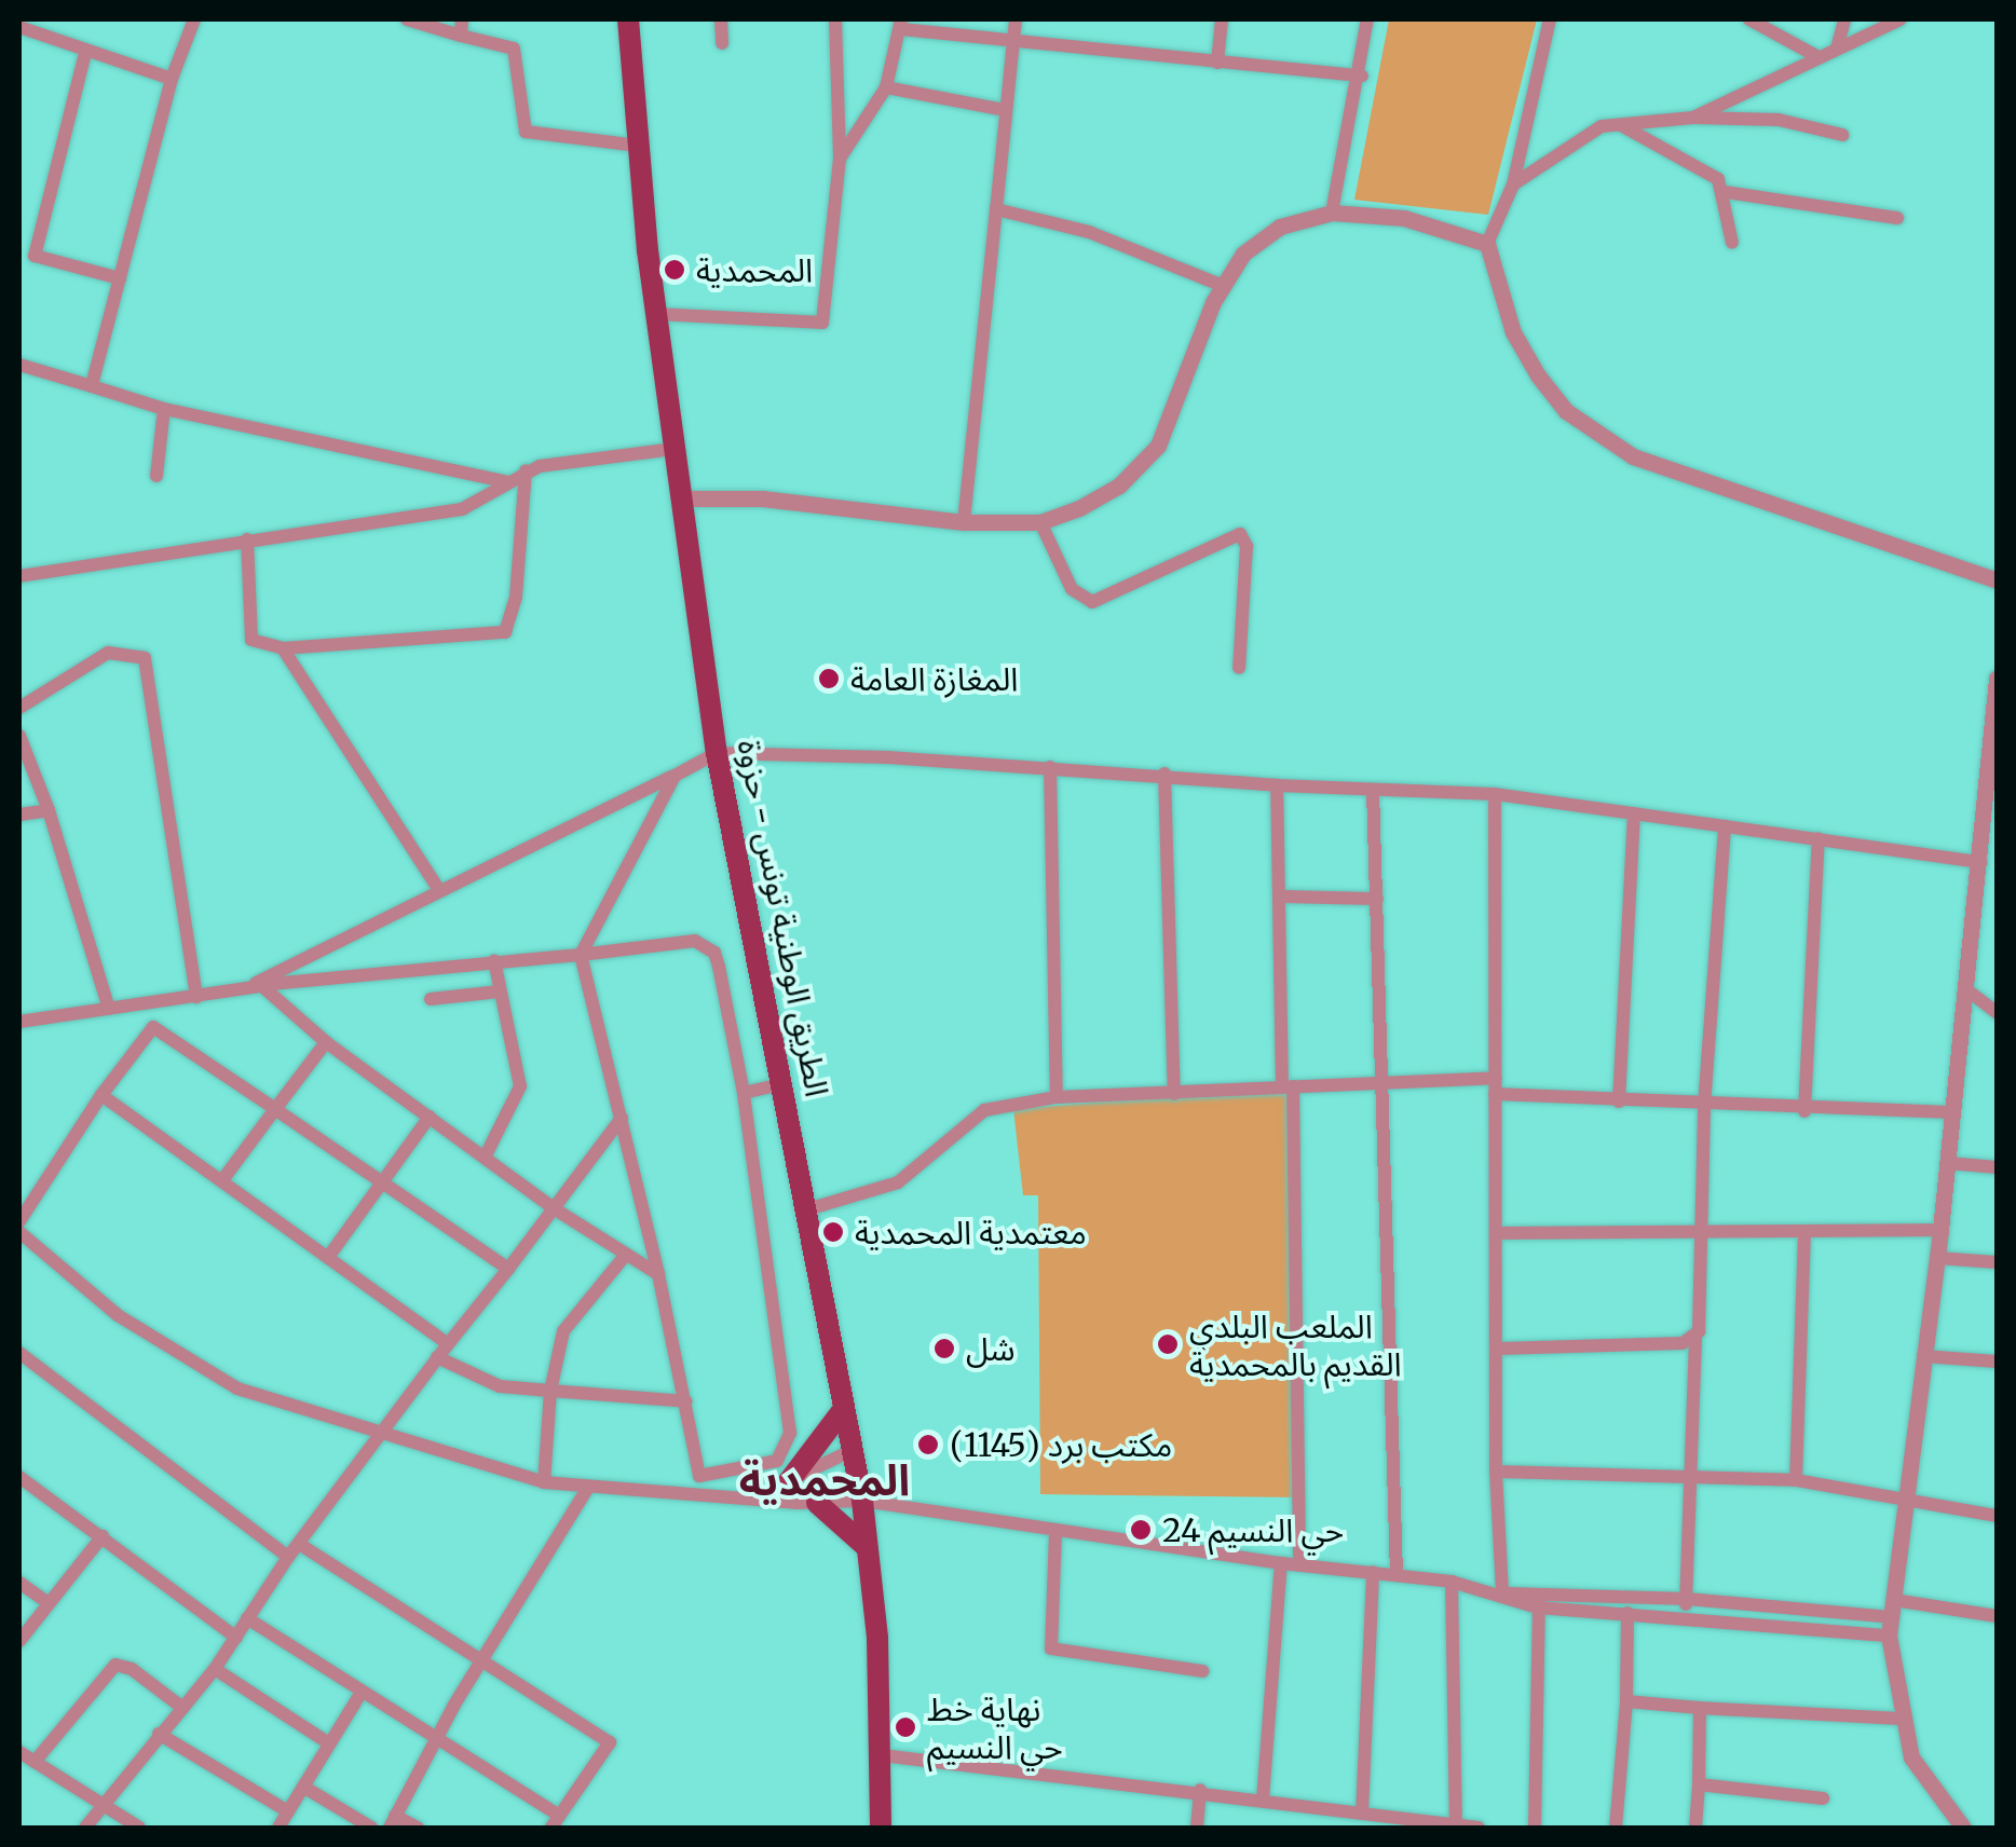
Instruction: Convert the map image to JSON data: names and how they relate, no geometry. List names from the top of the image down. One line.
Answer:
{"streets":{"main road":["الطريق الوطنية تونس - حزوة"]},"districts":["المحمدية"],"places":["المحمدية","المغازة العامة","معتمدية المحمدية","الملعب البلدي القديم بالمحمدية","شل","مكتب برد (1145)","حي النسيم 24","نهاية خط حي النسيم"]}
